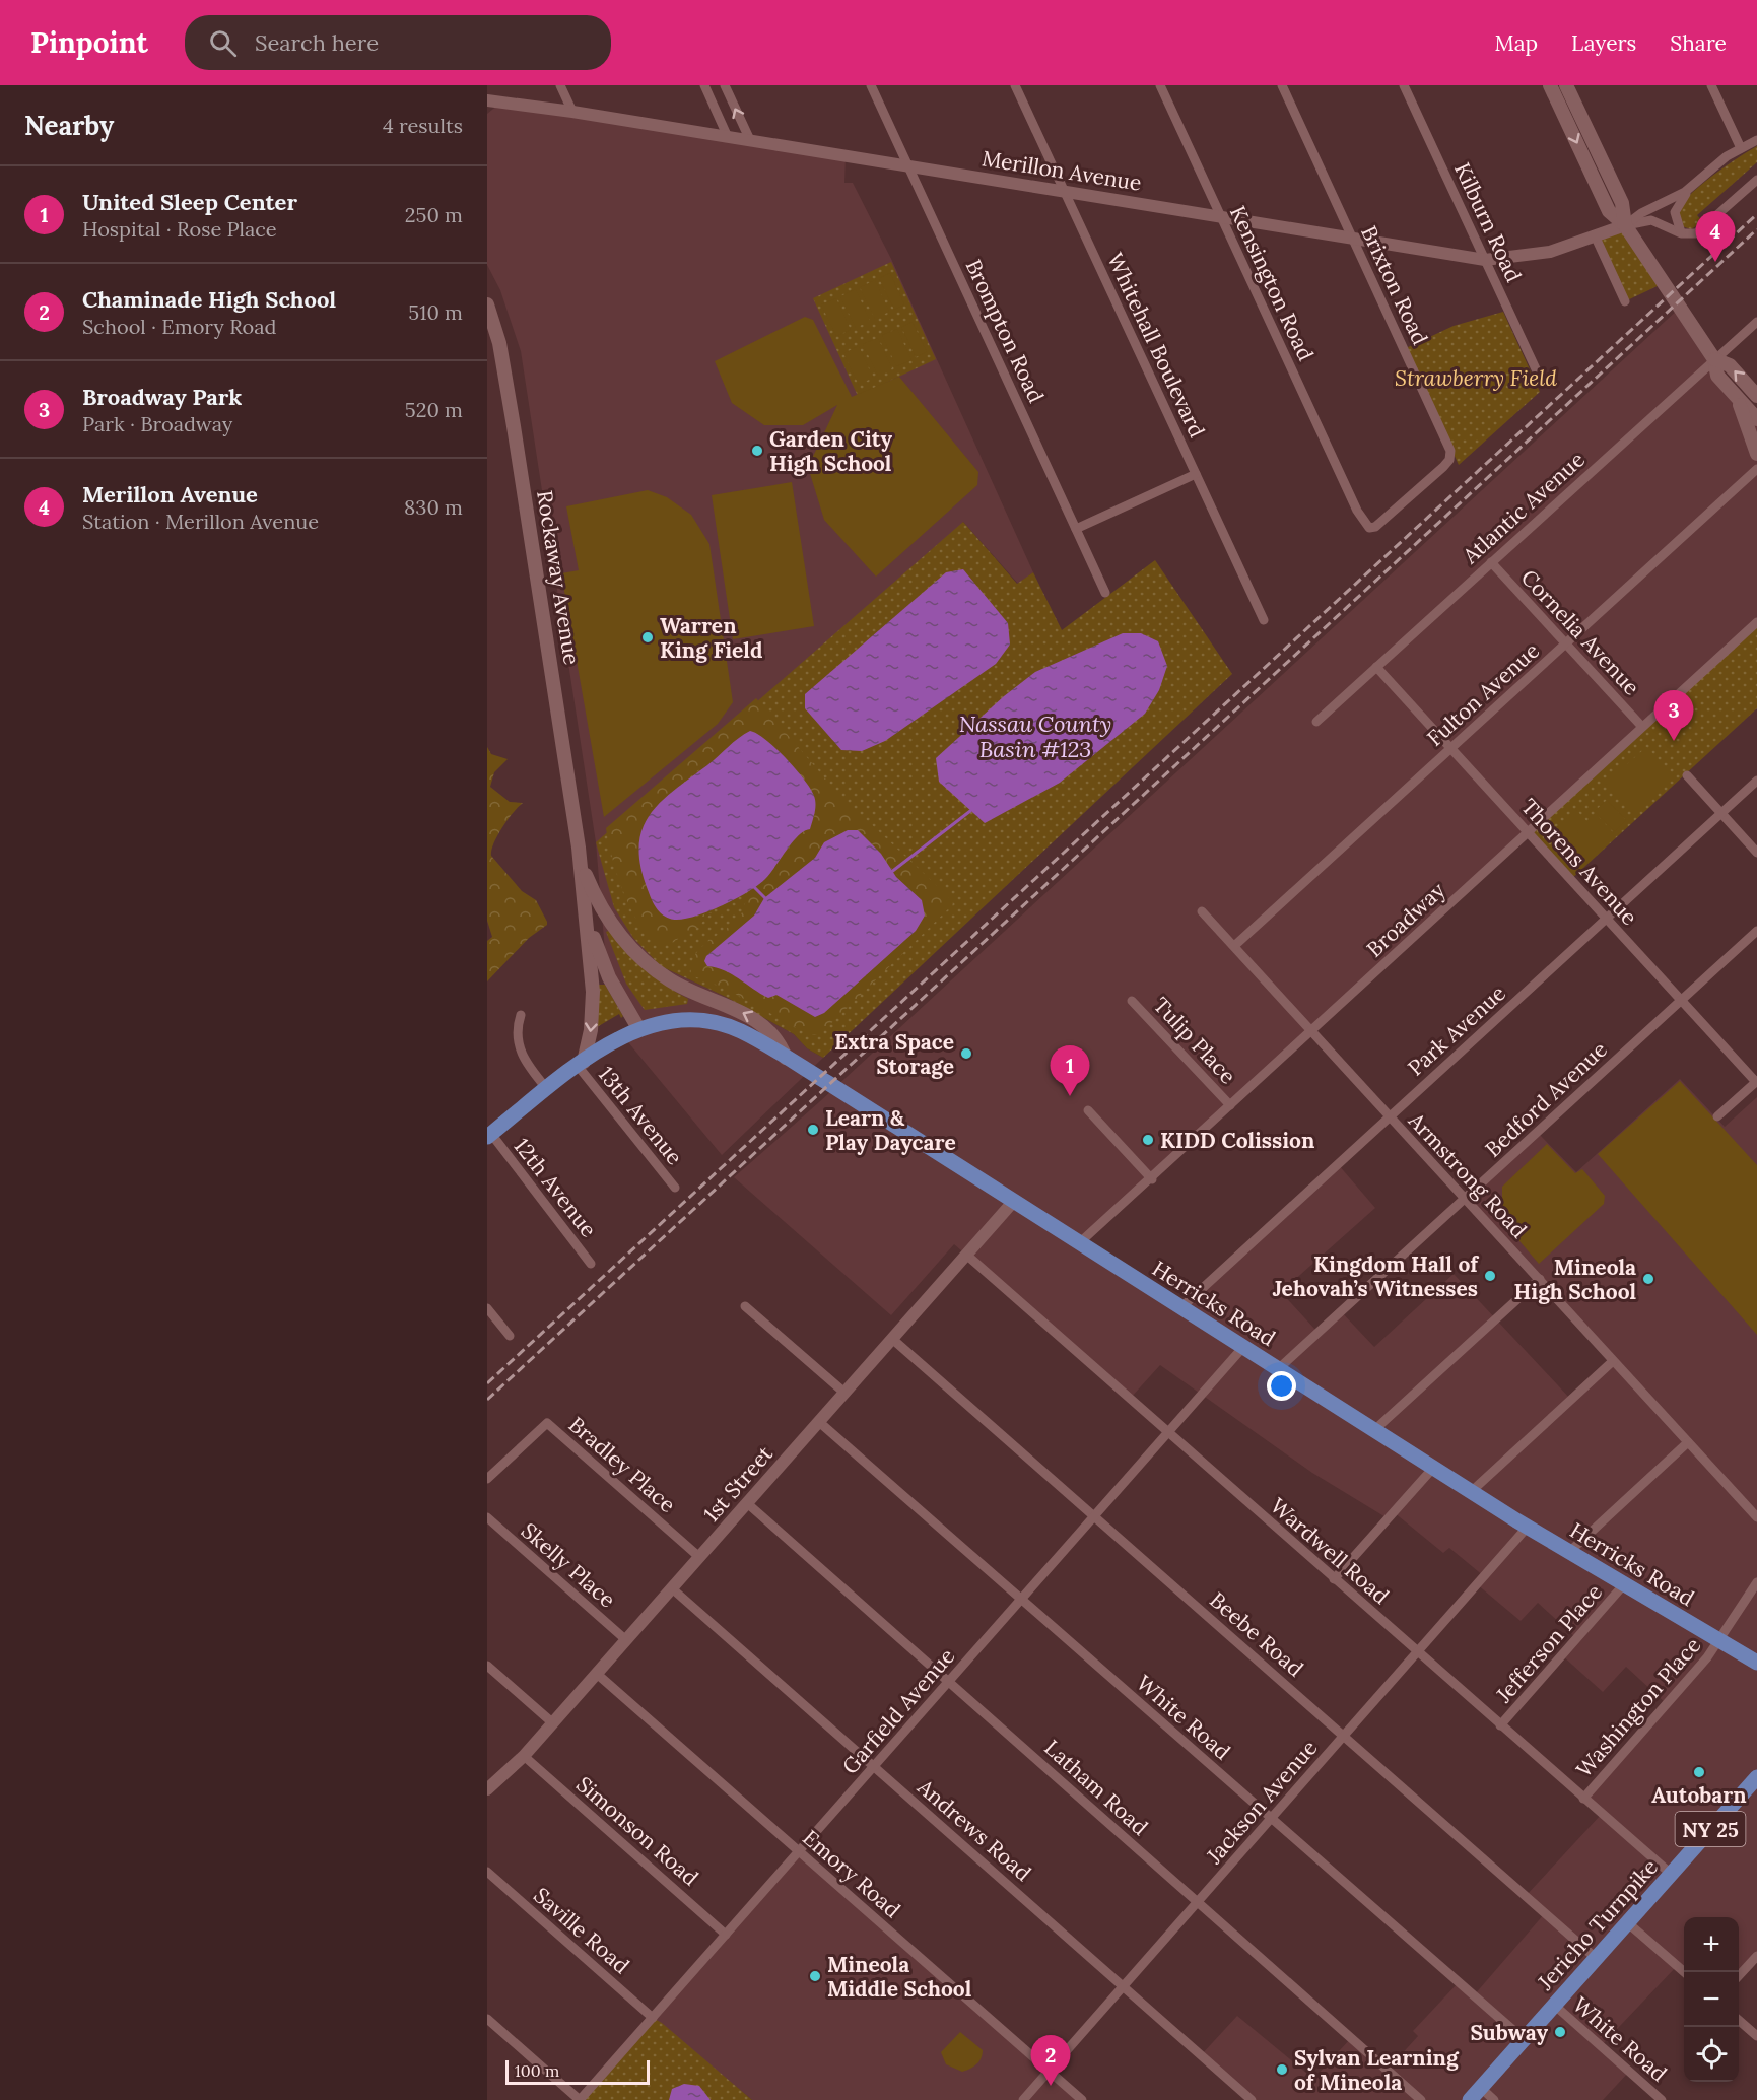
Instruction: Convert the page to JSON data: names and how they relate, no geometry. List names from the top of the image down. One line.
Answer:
{"streets":{"main road":["Rockaway Avenue","Herricks Road","NY 25","Jericho Turnpike"],"street":["Merillon Avenue","Kilburn Road","Kensington Road","Brixton Road","Brompton Road","Whitehall Boulevard","Atlantic Avenue","Cornelia Avenue","Fulton Avenue","Thorens Avenue","Broadway","Park Avenue","Tulip Place","Bedford Avenue","13th Avenue","Armstrong Road","12th Avenue","Bradley Place","1st Street","Wardwell Road","Skelly Place","Beebe Road","Jefferson Place","Washington Place","Garfield Avenue","White Road","Latham Road","Jackson Avenue","Andrews Road","Simonson Road","Emory Road","Saville Road"]},"crossings":[["Merillon Avenue","Kilburn Road"],["Merillon Avenue","Kensington Road"],["Merillon Avenue","Brixton Road"],["Merillon Avenue","Brompton Road"],["Merillon Avenue","Whitehall Boulevard"],["Kensington Road","Brixton Road"],["Atlantic Avenue","Cornelia Avenue"],["Atlantic Avenue","Thorens Avenue"],["Rockaway Avenue","13th Avenue"],["Rockaway Avenue","Herricks Road"],["Cornelia Avenue","Fulton Avenue"],["Cornelia Avenue","Broadway"],["Fulton Avenue","Thorens Avenue"],["Fulton Avenue","Armstrong Road"],["Thorens Avenue","Broadway"],["Thorens Avenue","Park Avenue"],["Thorens Avenue","Bedford Avenue"],["Broadway","Tulip Place"],["Broadway","Armstrong Road"],["Broadway","Herricks Road"],["Park Avenue","Armstrong Road"],["Park Avenue","Herricks Road"],["Bedford Avenue","Armstrong Road"],["Bedford Avenue","Herricks Road"],["13th Avenue","Herricks Road"],["12th Avenue","Herricks Road"],["Herricks Road","1st Street"],["Herricks Road","Jefferson Place"],["Herricks Road","Washington Place"],["Herricks Road","Garfield Avenue"],["Herricks Road","Jackson Avenue"],["Bradley Place","1st Street"],["1st Street","Wardwell Road"],["1st Street","Skelly Place"],["1st Street","Beebe Road"],["1st Street","White Road"],["1st Street","Latham Road"],["1st Street","Andrews Road"],["1st Street","Simonson Road"],["1st Street","Emory Road"],["Wardwell Road","Jefferson Place"],["Wardwell Road","Washington Place"],["Wardwell Road","Garfield Avenue"],["Wardwell Road","Jackson Avenue"],["Wardwell Road","Jericho Turnpike"],["Beebe Road","Garfield Avenue"],["Beebe Road","Jackson Avenue"],["Beebe Road","Jericho Turnpike"],["Garfield Avenue","White Road"],["Garfield Avenue","Latham Road"],["Garfield Avenue","Andrews Road"],["Garfield Avenue","Simonson Road"],["Garfield Avenue","Emory Road"],["Garfield Avenue","Saville Road"],["White Road","Jackson Avenue"],["White Road","Jericho Turnpike"],["Latham Road","Jackson Avenue"],["Jackson Avenue","Andrews Road"],["Jackson Avenue","Emory Road"]],"water":["Nassau County Basin #123"],"parks":["Strawberry Field"],"places":["Garden City High School","Warren King Field","Extra Space Storage","Learn & Play Daycare","KIDD Colission","Kingdom Hall of Jehovah’s Witnesses","Mineola High School","Autobarn","Mineola Middle School","Subway","Sylvan Learning of Mineola"],"scale_bar":"100 m","page":{"header":"Pinpoint","search":"Search here","nav":["Map","Layers","Share"],"heading":["Nearby","4 results"],"list":[{"mark":"1","name":"United Sleep Center","note":"Hospital · Rose Place","value":"250 m"},{"mark":"2","name":"Chaminade High School","note":"School · Emory Road","value":"510 m"},{"mark":"3","name":"Broadway Park","note":"Park · Broadway","value":"520 m"},{"mark":"4","name":"Merillon Avenue","note":"Station · Merillon Avenue","value":"830 m"}],"pins":["4","3","1","2"],"map_buttons":["+","−"],"scale":"100 m"}}
